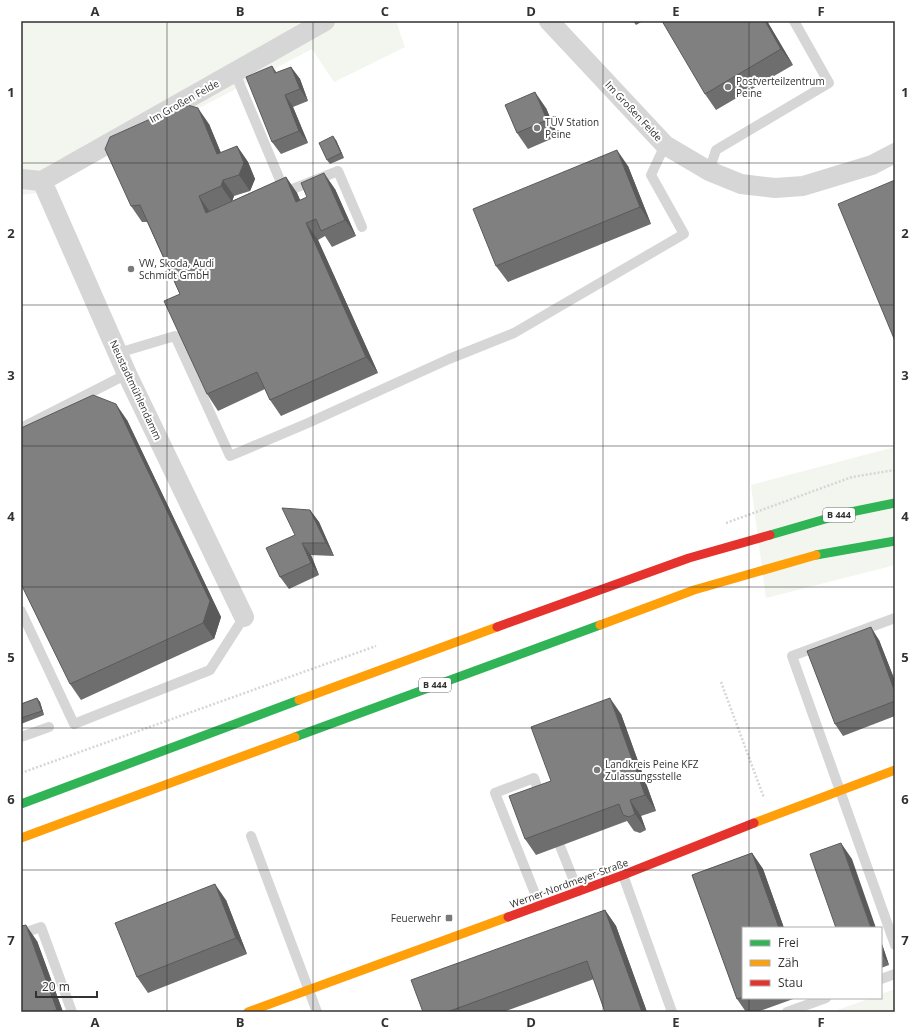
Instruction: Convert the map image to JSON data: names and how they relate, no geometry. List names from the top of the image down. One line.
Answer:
{"streets":{"main road":["B 444","Werner-Nordmeyer-Straße"],"street":["Im Großen Felde","Neustadtmühlendamm"]},"crossings":[["Im Großen Felde","Neustadtmühlendamm"]],"places":{"other":["Postverteilzentrum Peine","TÜV Station Peine","VW, Skoda, Audi Schmidt GmbH","Landkreis Peine KFZ Zulassungsstelle"],"transit":["Feuerwehr"]},"legend":["Frei","Zäh","Stau"],"scale_bar":"20 m","grid":{"columns":["A","B","C","D","E","F"],"rows":["1","2","3","4","5","6","7"]}}
